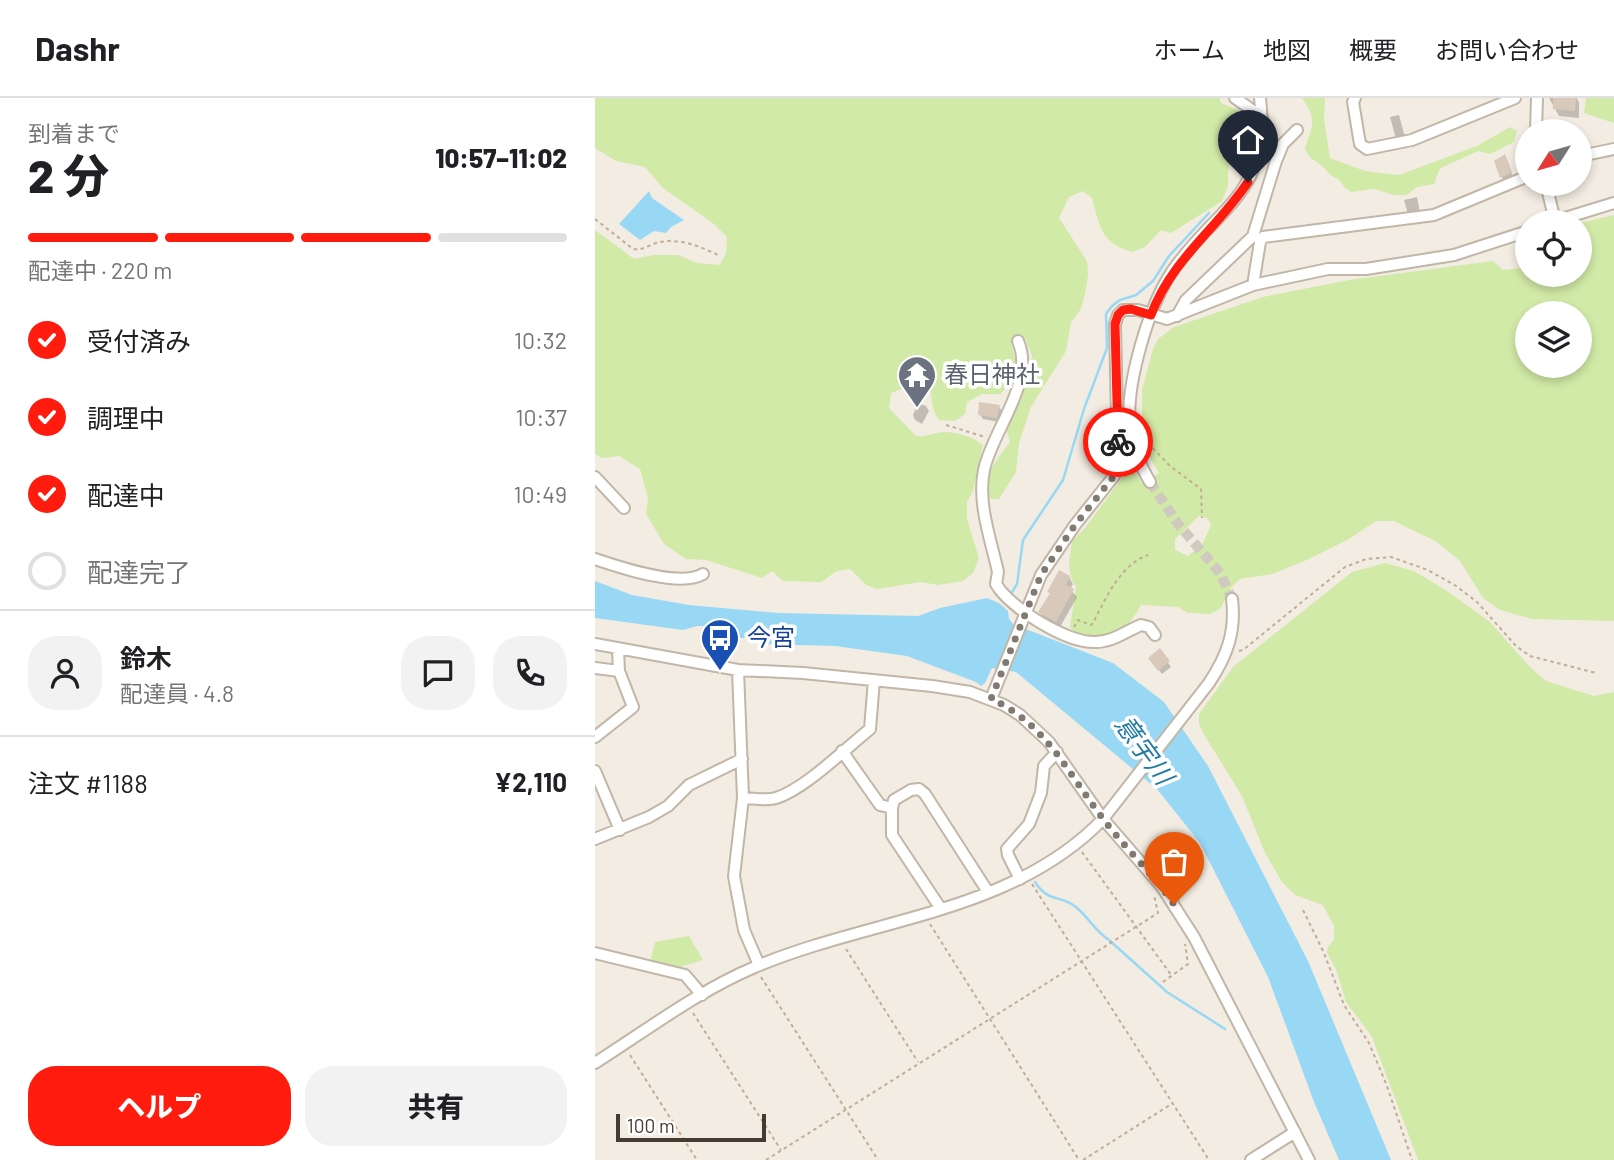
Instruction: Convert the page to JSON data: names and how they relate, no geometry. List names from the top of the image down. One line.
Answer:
{"water":["意宇川"],"places":{"temple":["春日神社"],"bus stop":["今宮"]},"scale_bar":"100 m","north":"bottom left","page":{"header":"Dashr","nav":["ホーム","地図","概要","お問い合わせ"],"heading":["2 分","到着まで","10:57–11:02"],"panel":["鈴木","配達員 · 4.8","注文 #1188","¥2,110"],"bar":"配達中 · 220 m","list":[["受付済み","10:32"],["調理中","10:37"],["配達中","10:49"],"配達完了"],"buttons":["ヘルプ","共有"],"scale":"100 m"}}
